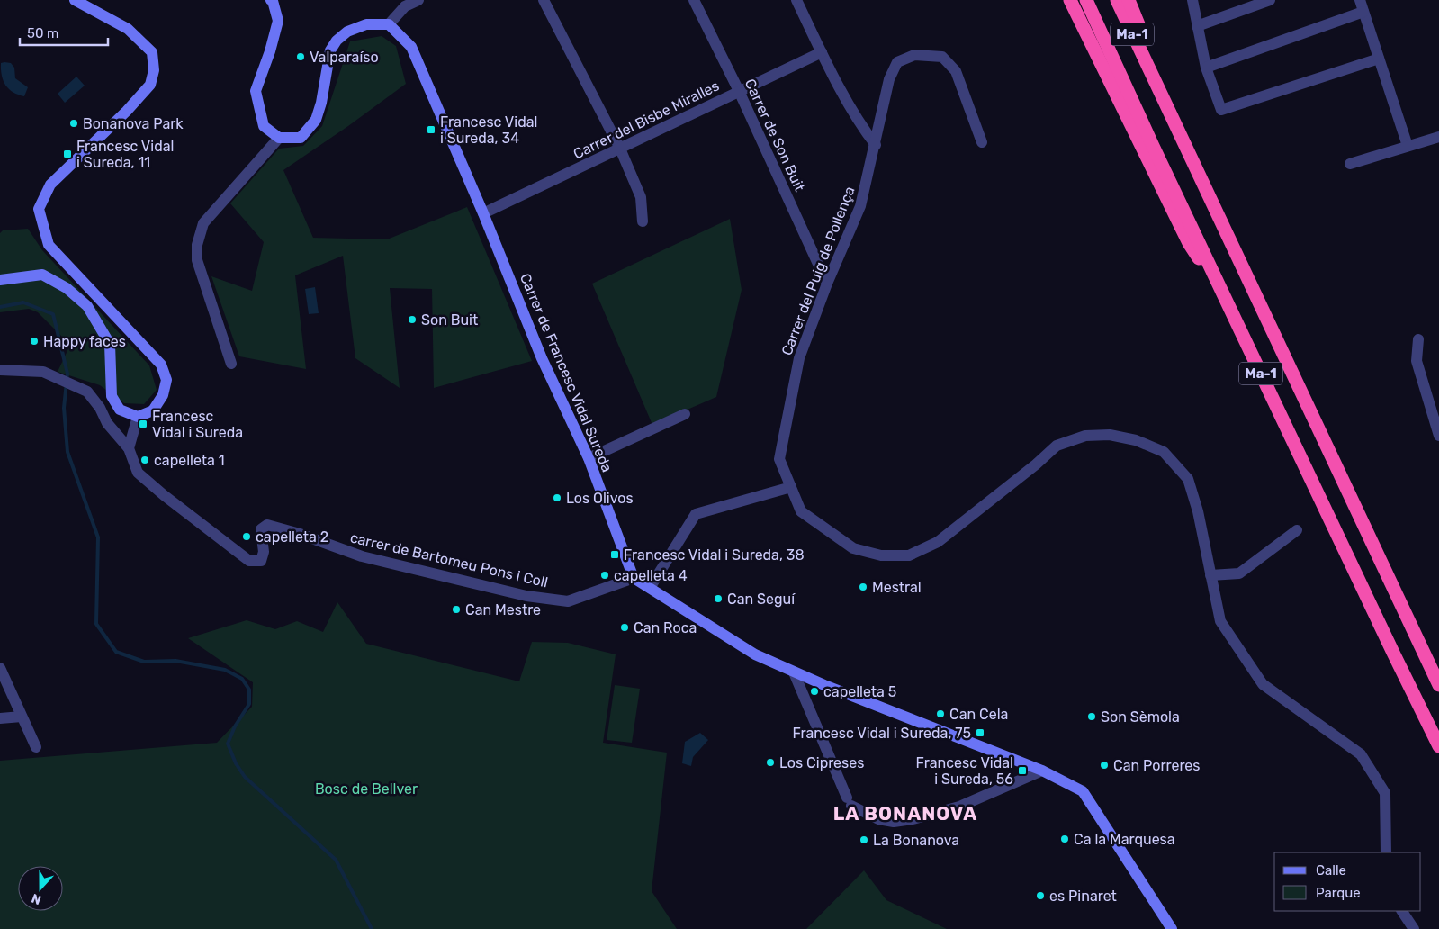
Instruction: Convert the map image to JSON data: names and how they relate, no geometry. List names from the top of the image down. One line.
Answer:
{"streets":{"highway":["Ma-1"],"street":["Carrer del Bisbe Miralles","Carrer de Son Buit","Carrer del Puig de Pollença","Carrer de Francesc Vidal Sureda","carrer de Bartomeu Pons i Coll"]},"crossings":[["Carrer del Bisbe Miralles","Carrer de Son Buit"],["Carrer del Bisbe Miralles","Carrer de Francesc Vidal Sureda"],["Carrer de Son Buit","Carrer del Puig de Pollença"],["Carrer de Francesc Vidal Sureda","carrer de Bartomeu Pons i Coll"]],"districts":["LA BONANOVA"],"parks":["Bosc de Bellver"],"places":{"other":["Valparaíso","Bonanova Park","Son Buit","Happy faces","capelleta 1","Los Olivos","capelleta 2","capelleta 4","Mestral","Can Seguí","Can Mestre","Can Roca","capelleta 5","Can Cela","Son Sèmola","Los Cipreses","Can Porreres","Ca la Marquesa","La Bonanova","es Pinaret"],"transit":["Francesc Vidal i Sureda, 34","Francesc Vidal i Sureda, 11","Francesc Vidal i Sureda","Francesc Vidal i Sureda, 38","Francesc Vidal i Sureda, 75","Francesc Vidal i Sureda, 56"]},"legend":["Calle","Parque"],"scale_bar":"50 m","north":"bottom"}
